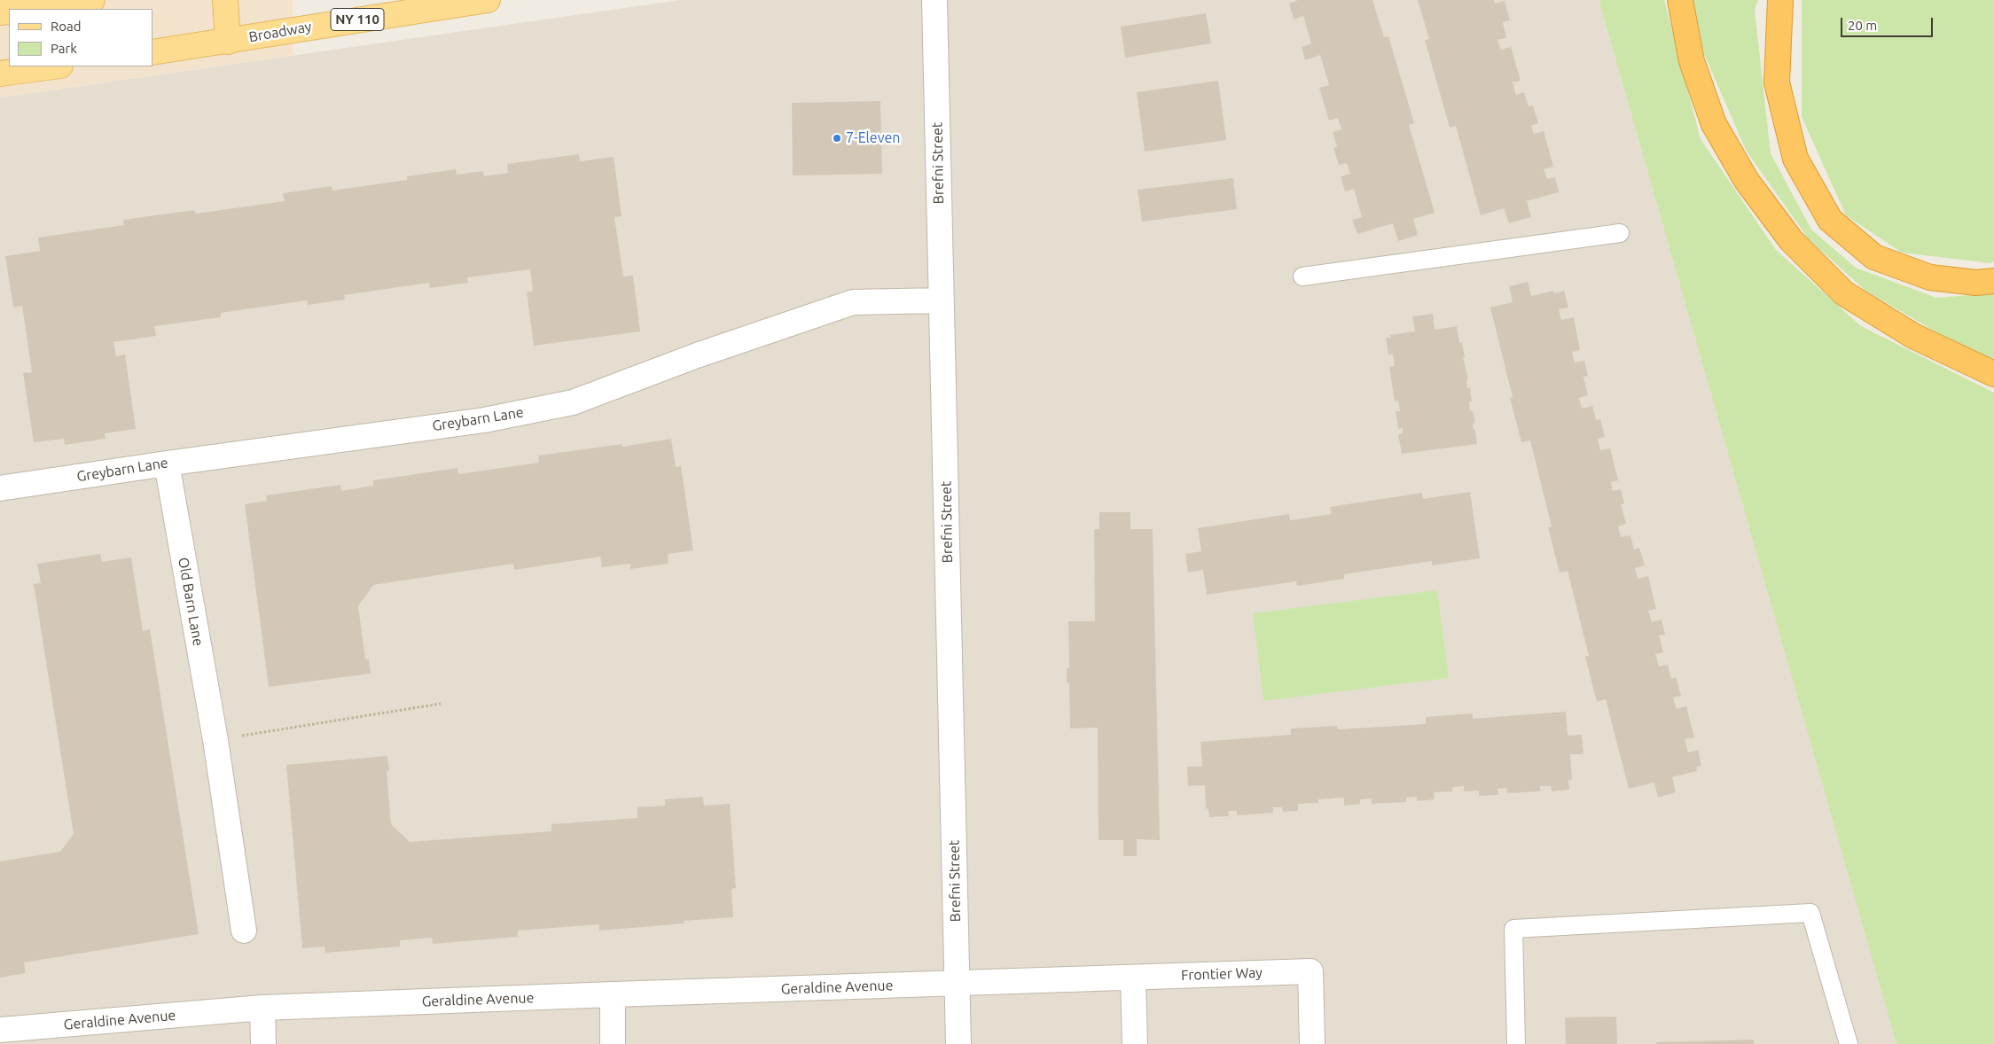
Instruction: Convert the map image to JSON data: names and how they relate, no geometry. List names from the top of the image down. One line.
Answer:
{"streets":{"main road":["NY 110","Broadway"],"street":["Brefni Street","Greybarn Lane","Old Barn Lane","Frontier Way","Geraldine Avenue"]},"crossings":[["Brefni Street","Greybarn Lane"],["Brefni Street","Frontier Way"],["Brefni Street","Geraldine Avenue"],["Greybarn Lane","Old Barn Lane"],["Frontier Way","Geraldine Avenue"]],"places":["7-Eleven"],"legend":["Road","Park"],"scale_bar":"20 m"}
